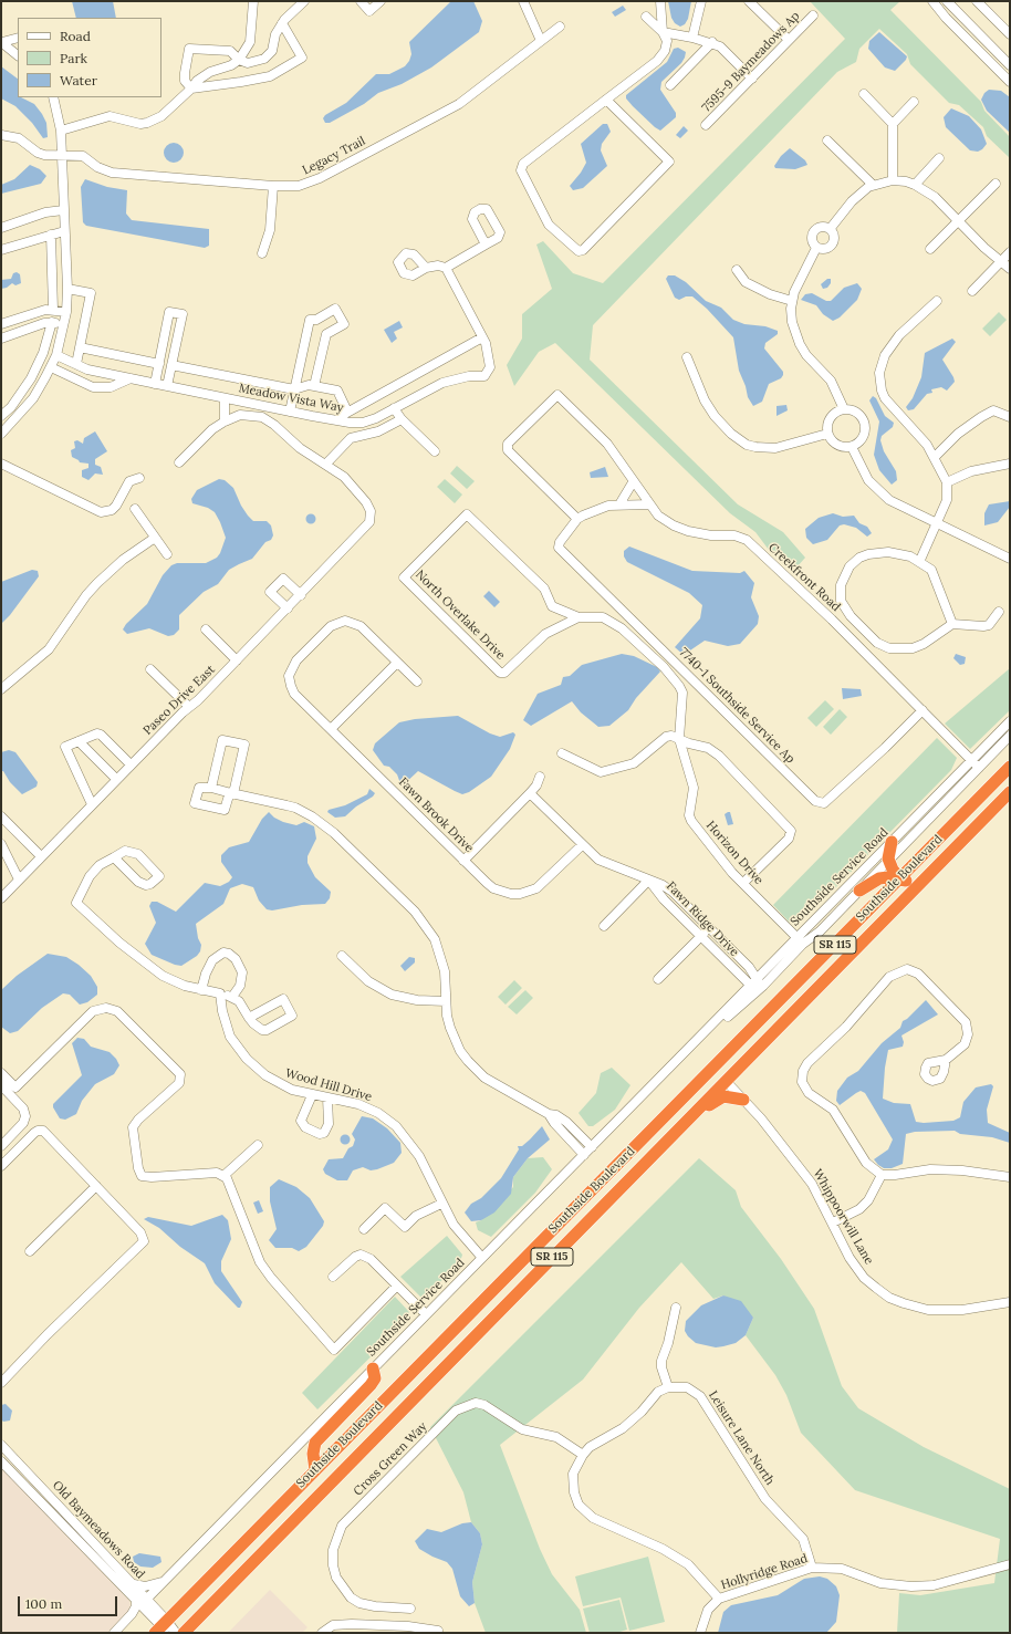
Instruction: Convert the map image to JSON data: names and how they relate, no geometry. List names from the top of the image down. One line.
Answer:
{"streets":{"highway":["Southside Boulevard","SR 115"],"street":["7595-9 Baymeadows Ap","Legacy Trail","Meadow Vista Way","Creekfront Road","North Overlake Drive","Paseo Drive East","7740-1 Southside Service Ap","Fawn Brook Drive","Horizon Drive","Southside Service Road","Fawn Ridge Drive","Wood Hill Drive","Whippoorwill Lane","Leisure Lane North","Cross Green Way","Old Baymeadows Road","Hollyridge Road"]},"crossings":[["Creekfront Road","7740-1 Southside Service Ap"],["North Overlake Drive","Horizon Drive"],["Horizon Drive","Southside Service Road"],["Southside Service Road","Fawn Ridge Drive"],["Southside Service Road","Wood Hill Drive"],["Southside Service Road","Old Baymeadows Road"],["Southside Boulevard","Whippoorwill Lane"],["Southside Boulevard","Old Baymeadows Road"],["Leisure Lane North","Hollyridge Road"]],"legend":["Road","Park","Water"],"scale_bar":"100 m"}
